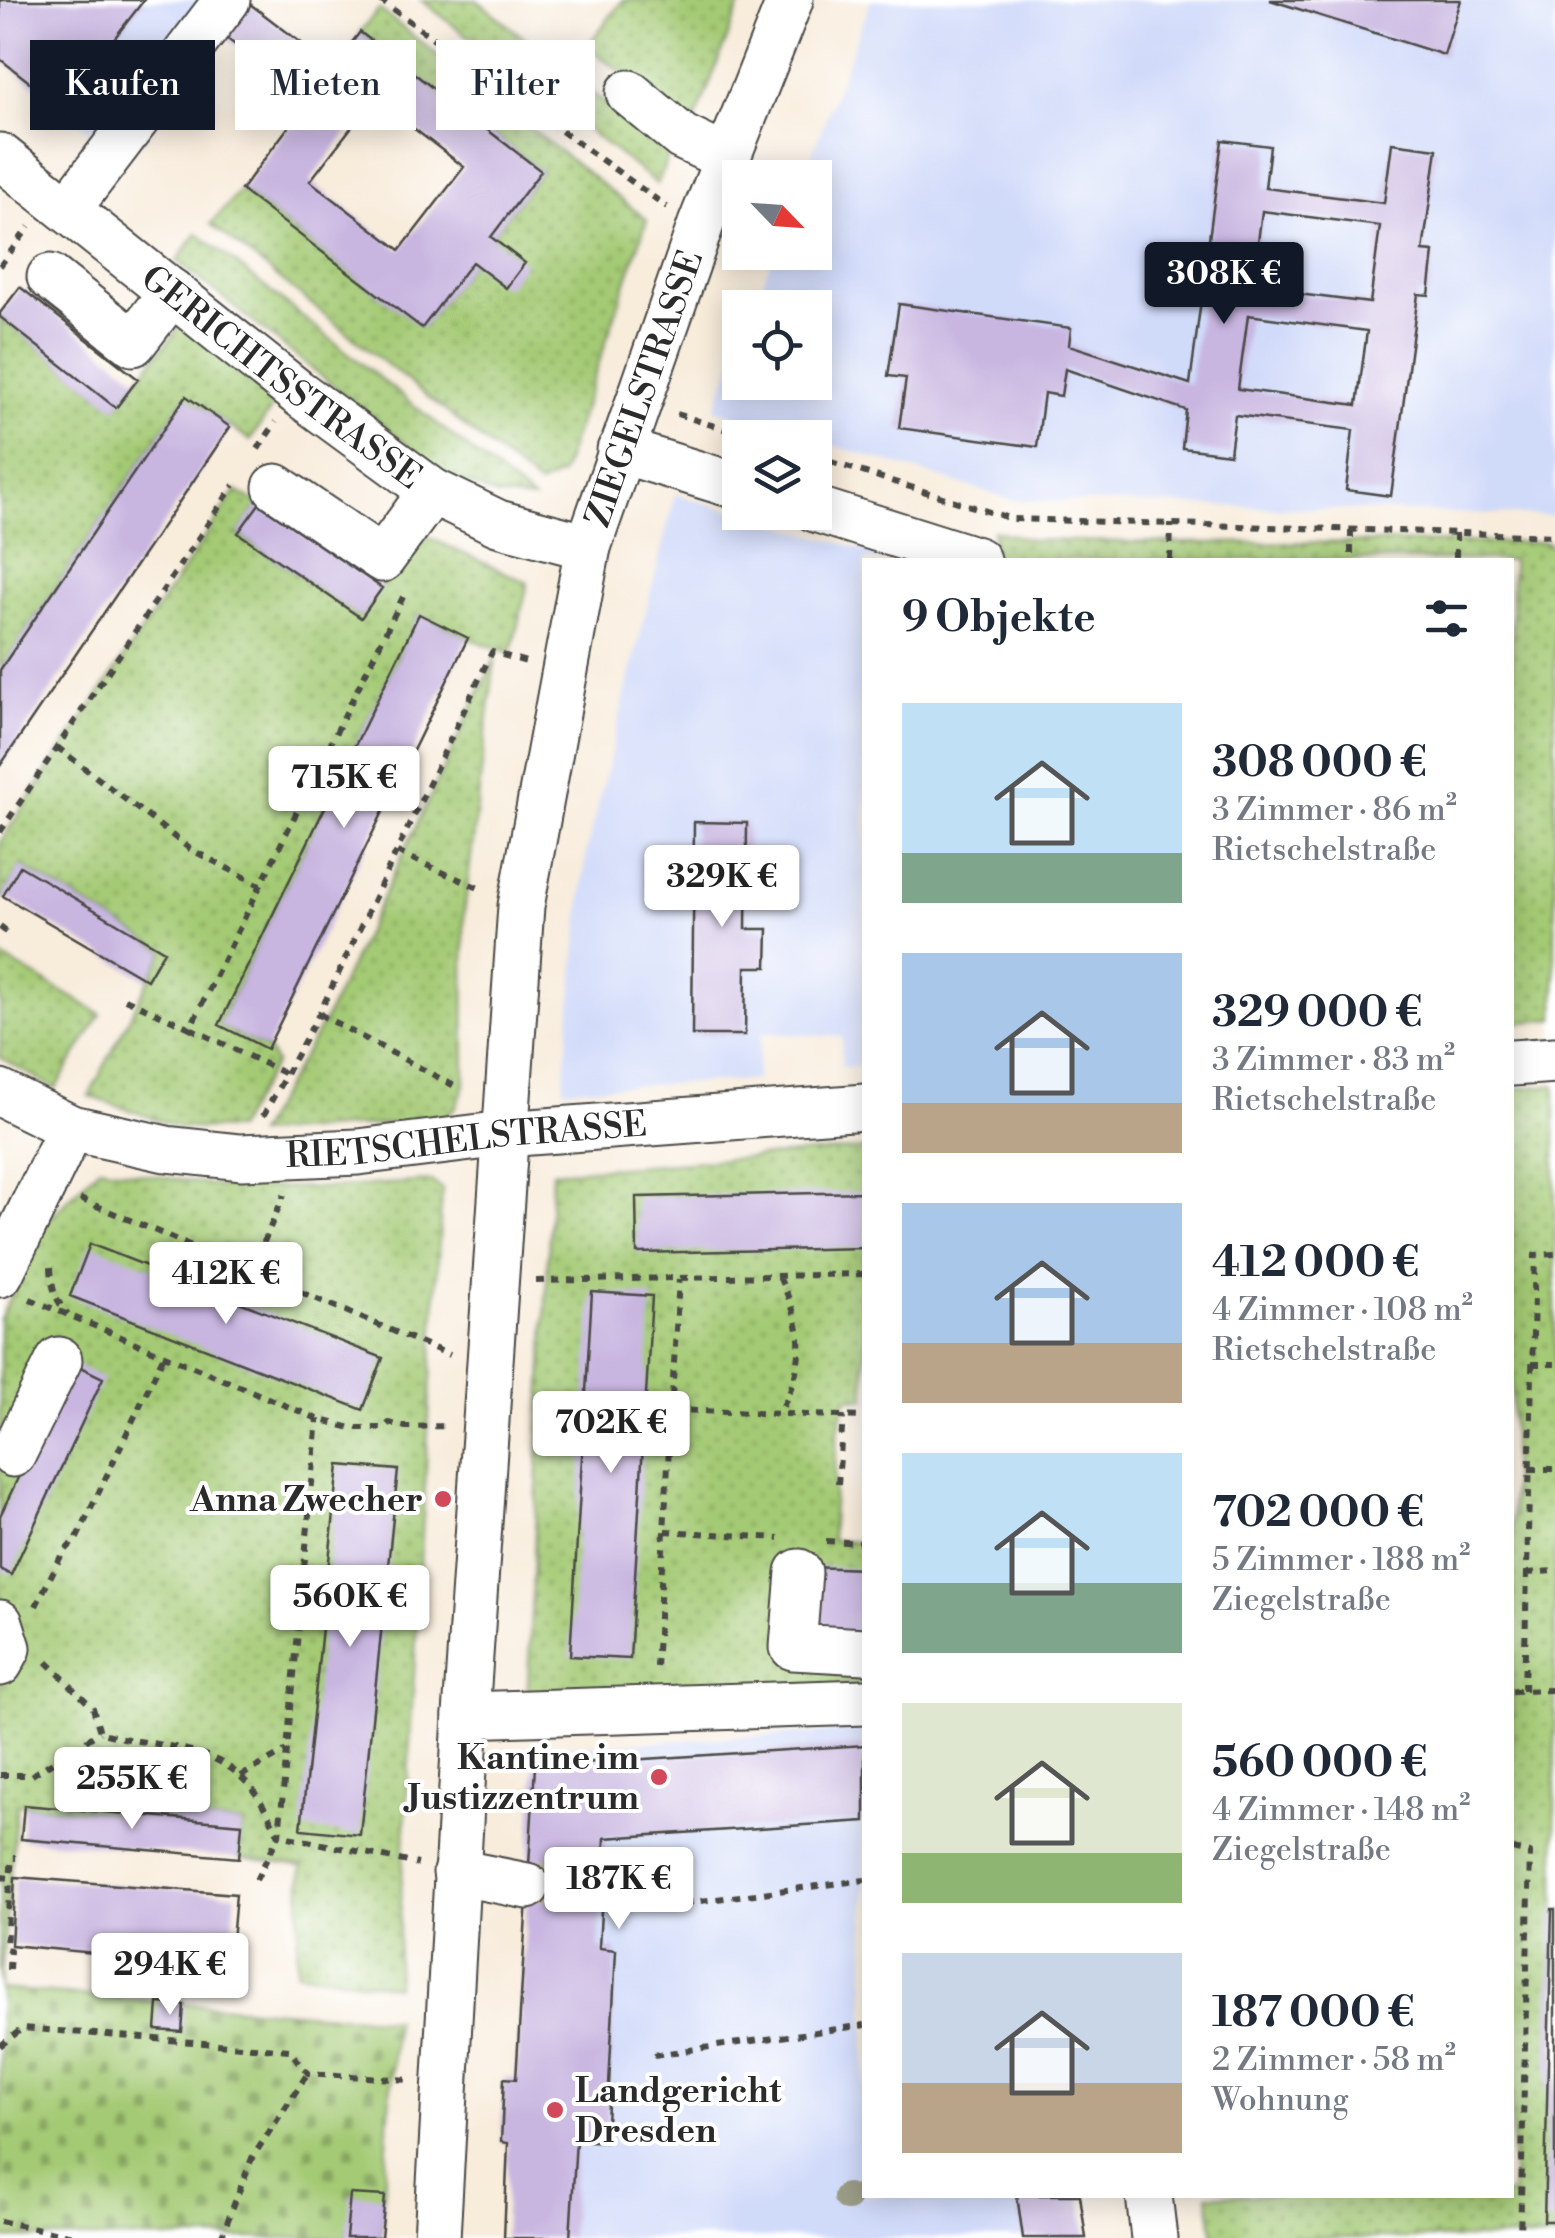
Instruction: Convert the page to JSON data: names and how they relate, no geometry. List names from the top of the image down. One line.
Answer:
{"streets":{"street":["GERICHTSSTRASSE","ZIEGELSTRASSE","RIETSCHELSTRASSE"]},"crossings":[["GERICHTSSTRASSE","ZIEGELSTRASSE"],["ZIEGELSTRASSE","RIETSCHELSTRASSE"]],"places":["Anna Zwecher","Kantine im Justizzentrum","Landgericht Dresden"],"north":"bottom right","page":{"chip":["Kaufen","Mieten","Filter"],"price":["308K €","715K €","329K €","412K €","702K €","560K €","255K €","187K €","294K €"],"heading":"9 Objekte","list":[{"name":"308 000 €","note":"3 Zimmer · 86 m² · Rietschelstraße"},{"name":"329 000 €","note":"3 Zimmer · 83 m² · Rietschelstraße"},{"name":"412 000 €","note":"4 Zimmer · 108 m² · Rietschelstraße"},{"name":"702 000 €","note":"5 Zimmer · 188 m² · Ziegelstraße"},{"name":"560 000 €","note":"4 Zimmer · 148 m² · Ziegelstraße"},{"name":"187 000 €","note":"2 Zimmer · 58 m² · Wohnung"}]}}
